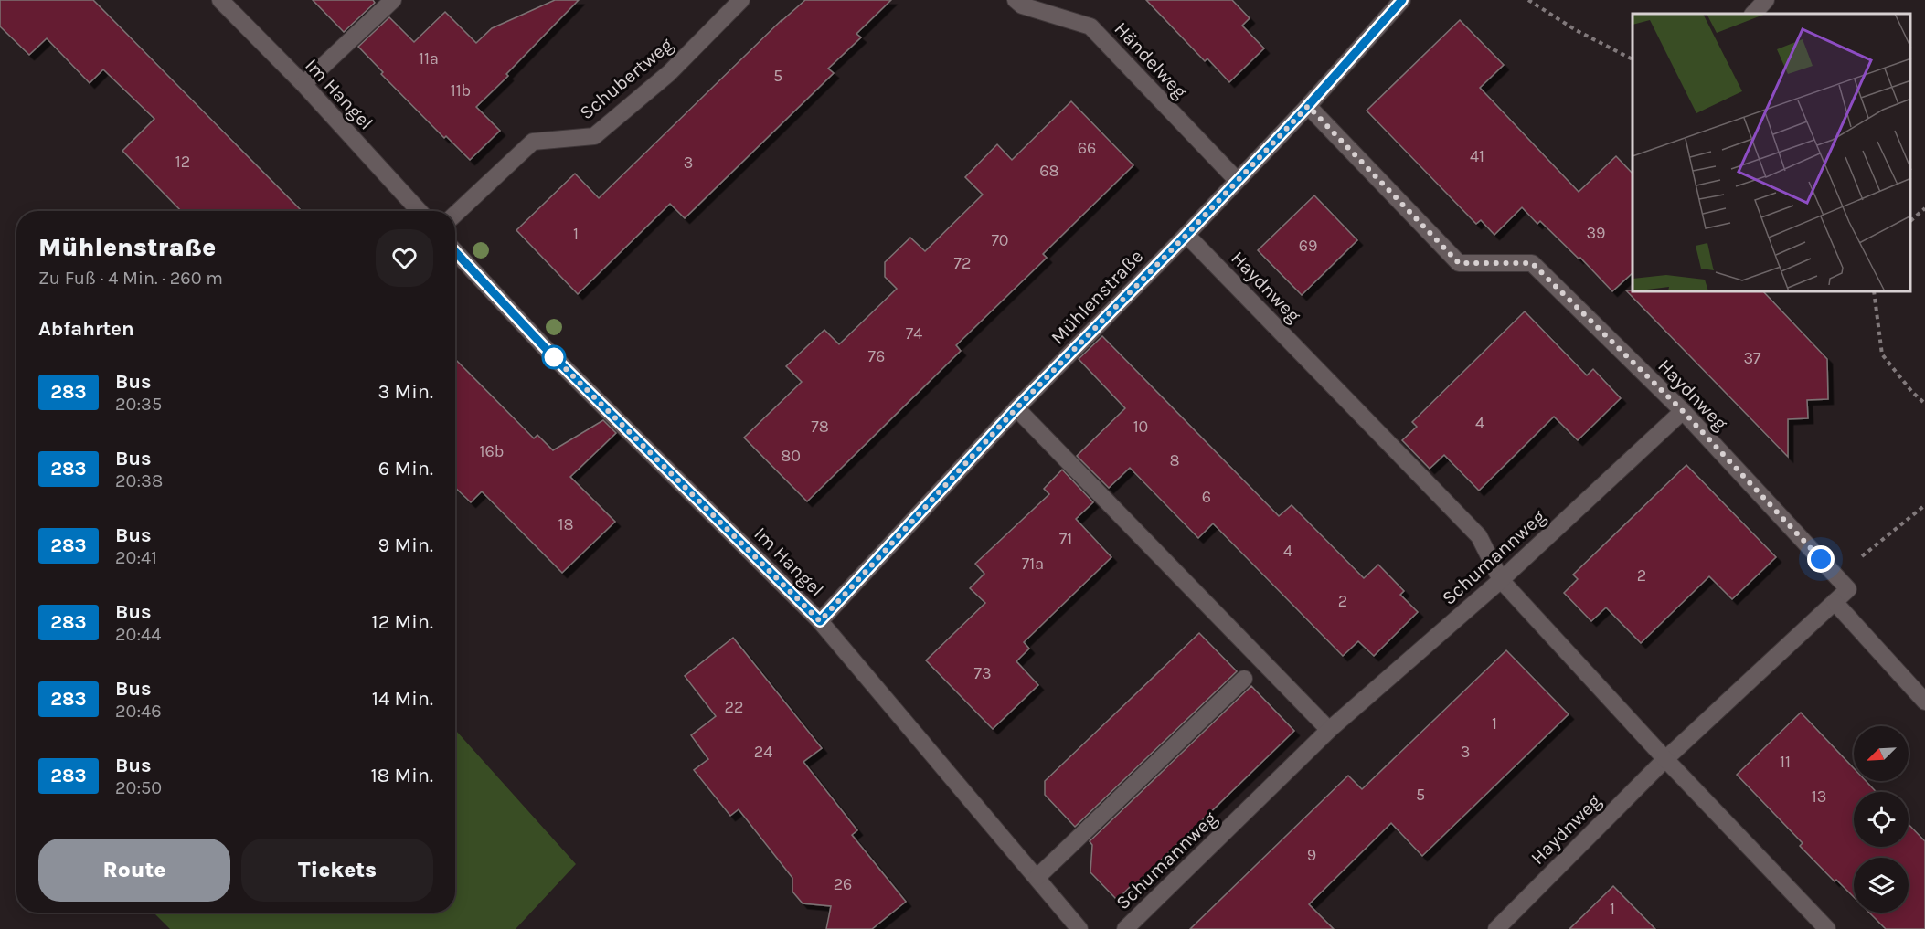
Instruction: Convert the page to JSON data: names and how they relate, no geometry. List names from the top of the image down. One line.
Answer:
{"streets":{"street":["Händelweg","Schubertweg","Im Hangel","Haydnweg","Mühlenstraße","Schumannweg"]},"crossings":[["Händelweg","Mühlenstraße"],["Im Hangel","Mühlenstraße"],["Haydnweg","Mühlenstraße"],["Haydnweg","Schumannweg"]],"lines":["bus line 283"],"house_numbers":["11a","5","11b","66","41","12","3","68","39","1","70","69","72","74","76","37","4","78","10","16b","80","8","6","18","71","4","71a","2","2","73","22","1","24","3","11","5","13","9","26","1"],"north":"bottom left","page":{"heading":[["Mühlenstraße","Zu Fuß · 4 Min. · 260 m"],"Abfahrten"],"list":[{"mark":"283","name":"Bus","note":"20:35","value":"3 Min."},{"mark":"283","name":"Bus","note":"20:38","value":"6 Min."},{"mark":"283","name":"Bus","note":"20:41","value":"9 Min."},{"mark":"283","name":"Bus","note":"20:44","value":"12 Min."},{"mark":"283","name":"Bus","note":"20:46","value":"14 Min."},{"mark":"283","name":"Bus","note":"20:50","value":"18 Min."}],"buttons":["Route","Tickets"]}}
